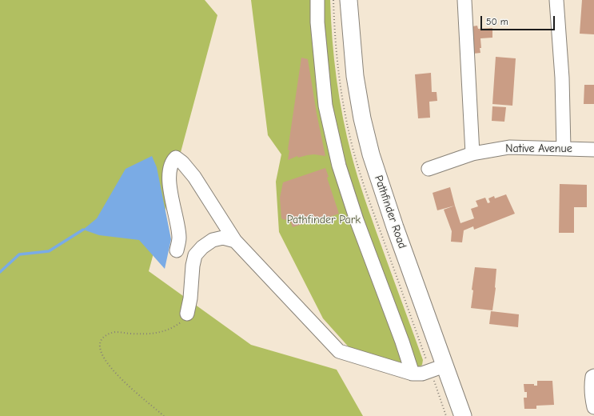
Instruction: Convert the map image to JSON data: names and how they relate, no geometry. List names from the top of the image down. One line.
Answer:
{"streets":{"main road":["Pathfinder Road"],"street":["Native Avenue"]},"parks":["Pathfinder Park"],"scale_bar":"50 m"}
